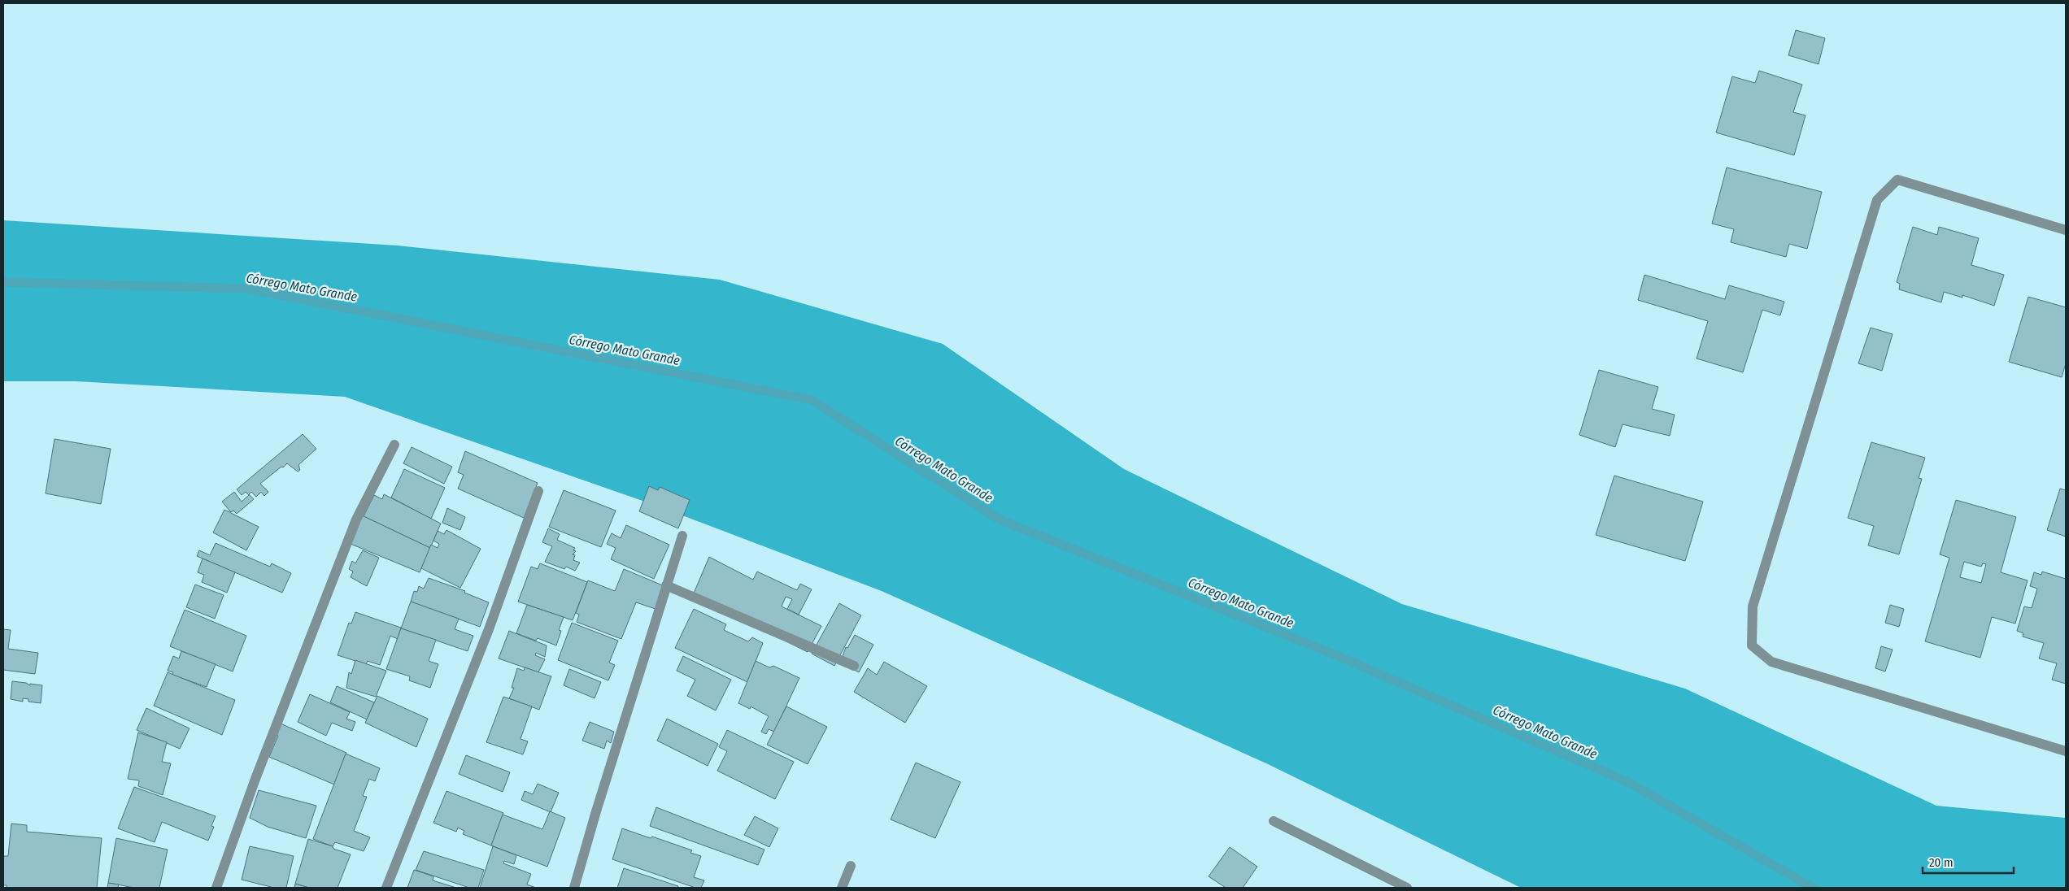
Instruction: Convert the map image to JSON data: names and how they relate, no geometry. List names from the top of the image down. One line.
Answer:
{"water":["Córrego Mato Grande"],"scale_bar":"20 m"}
